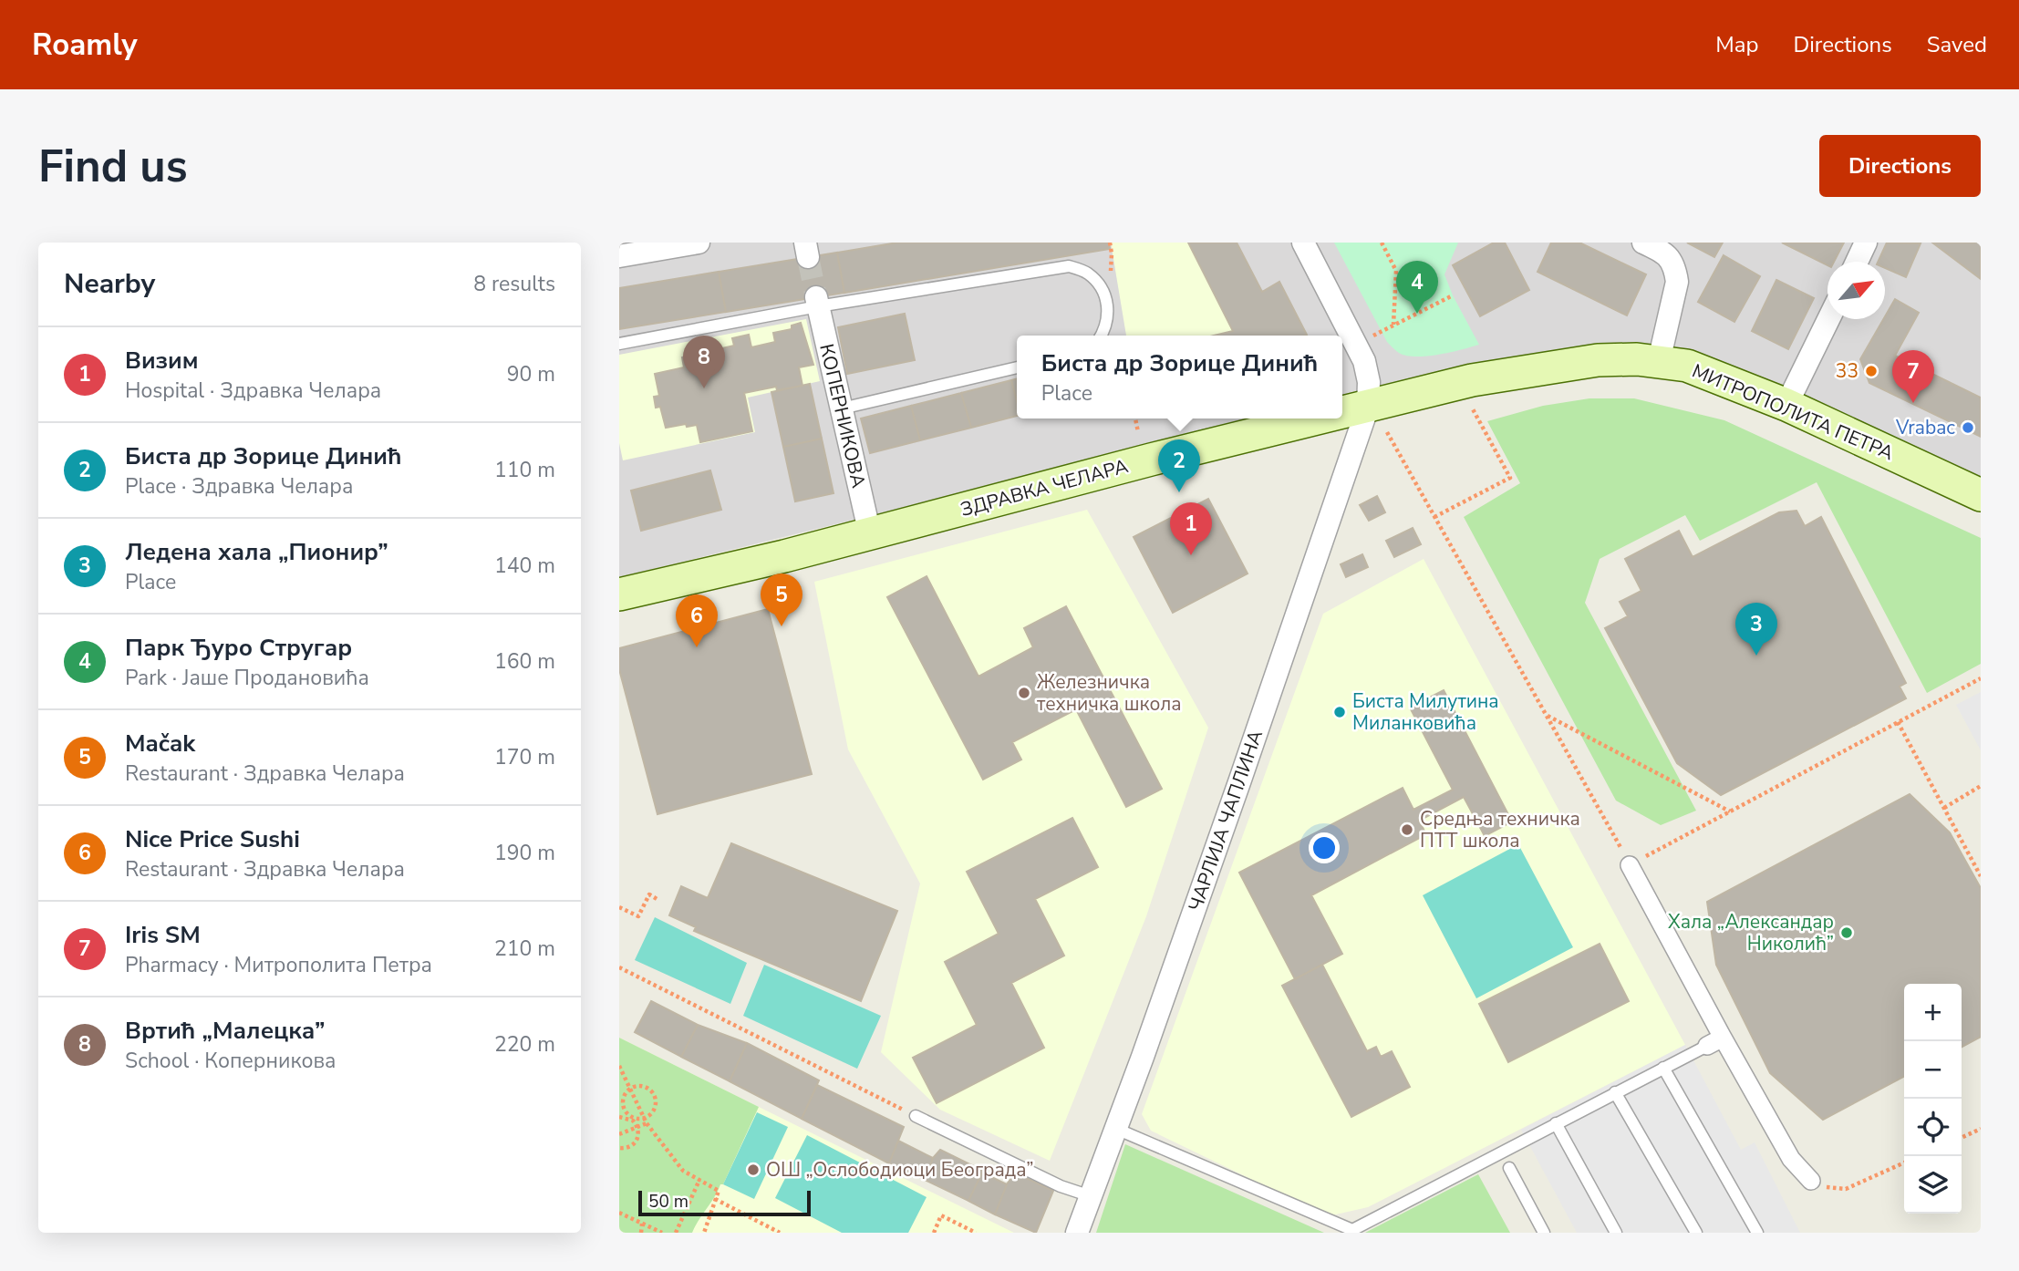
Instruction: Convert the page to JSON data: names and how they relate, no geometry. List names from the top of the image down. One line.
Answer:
{"streets":{"main road":["МИТРОПОЛИТА ПЕТРА","ЗДРАВКА ЧЕЛАРА"],"street":["КОПЕРНИКОВА","ЧАРЛИЈА ЧАПЛИНА"]},"crossings":[["МИТРОПОЛИТА ПЕТРА","ЗДРАВКА ЧЕЛАРА"],["КОПЕРНИКОВА","ЗДРАВКА ЧЕЛАРА"],["ЗДРАВКА ЧЕЛАРА","ЧАРЛИЈА ЧАПЛИНА"]],"places":["33","Vrabac","Железничка техничка школа","Биста Милутина Миланковића","Средња техничка ПТТ школа","Хала „Александар Николић”","ОШ „Ослободиоци Београда”"],"scale_bar":"50 m","north":"top right","page":{"header":"Roamly","nav":["Map","Directions","Saved"],"buttons":"Directions","title":"Find us","heading":["Nearby","8 results"],"pins":["4","8","7","2","1","5","6","3"],"list":[{"mark":"1","name":"Визим","note":"Hospital · Здравка Челара","value":"90 m"},{"mark":"2","name":"Биста др Зорице Динић","note":"Place · Здравка Челара","value":"110 m"},{"mark":"3","name":"Ледена хала „Пионир”","note":"Place","value":"140 m"},{"mark":"4","name":"Парк Ђуро Стругар","note":"Park · Јаше Продановића","value":"160 m"},{"mark":"5","name":"Mačak","note":"Restaurant · Здравка Челара","value":"170 m"},{"mark":"6","name":"Nice Price Sushi","note":"Restaurant · Здравка Челара","value":"190 m"},{"mark":"7","name":"Iris SM","note":"Pharmacy · Митрополита Петра","value":"210 m"},{"mark":"8","name":"Вртић „Малецка”","note":"School · Коперникова","value":"220 m"}],"popup":["Биста др Зорице Динић","Place"],"map_buttons":["+","−"],"scale":"50 m"}}
